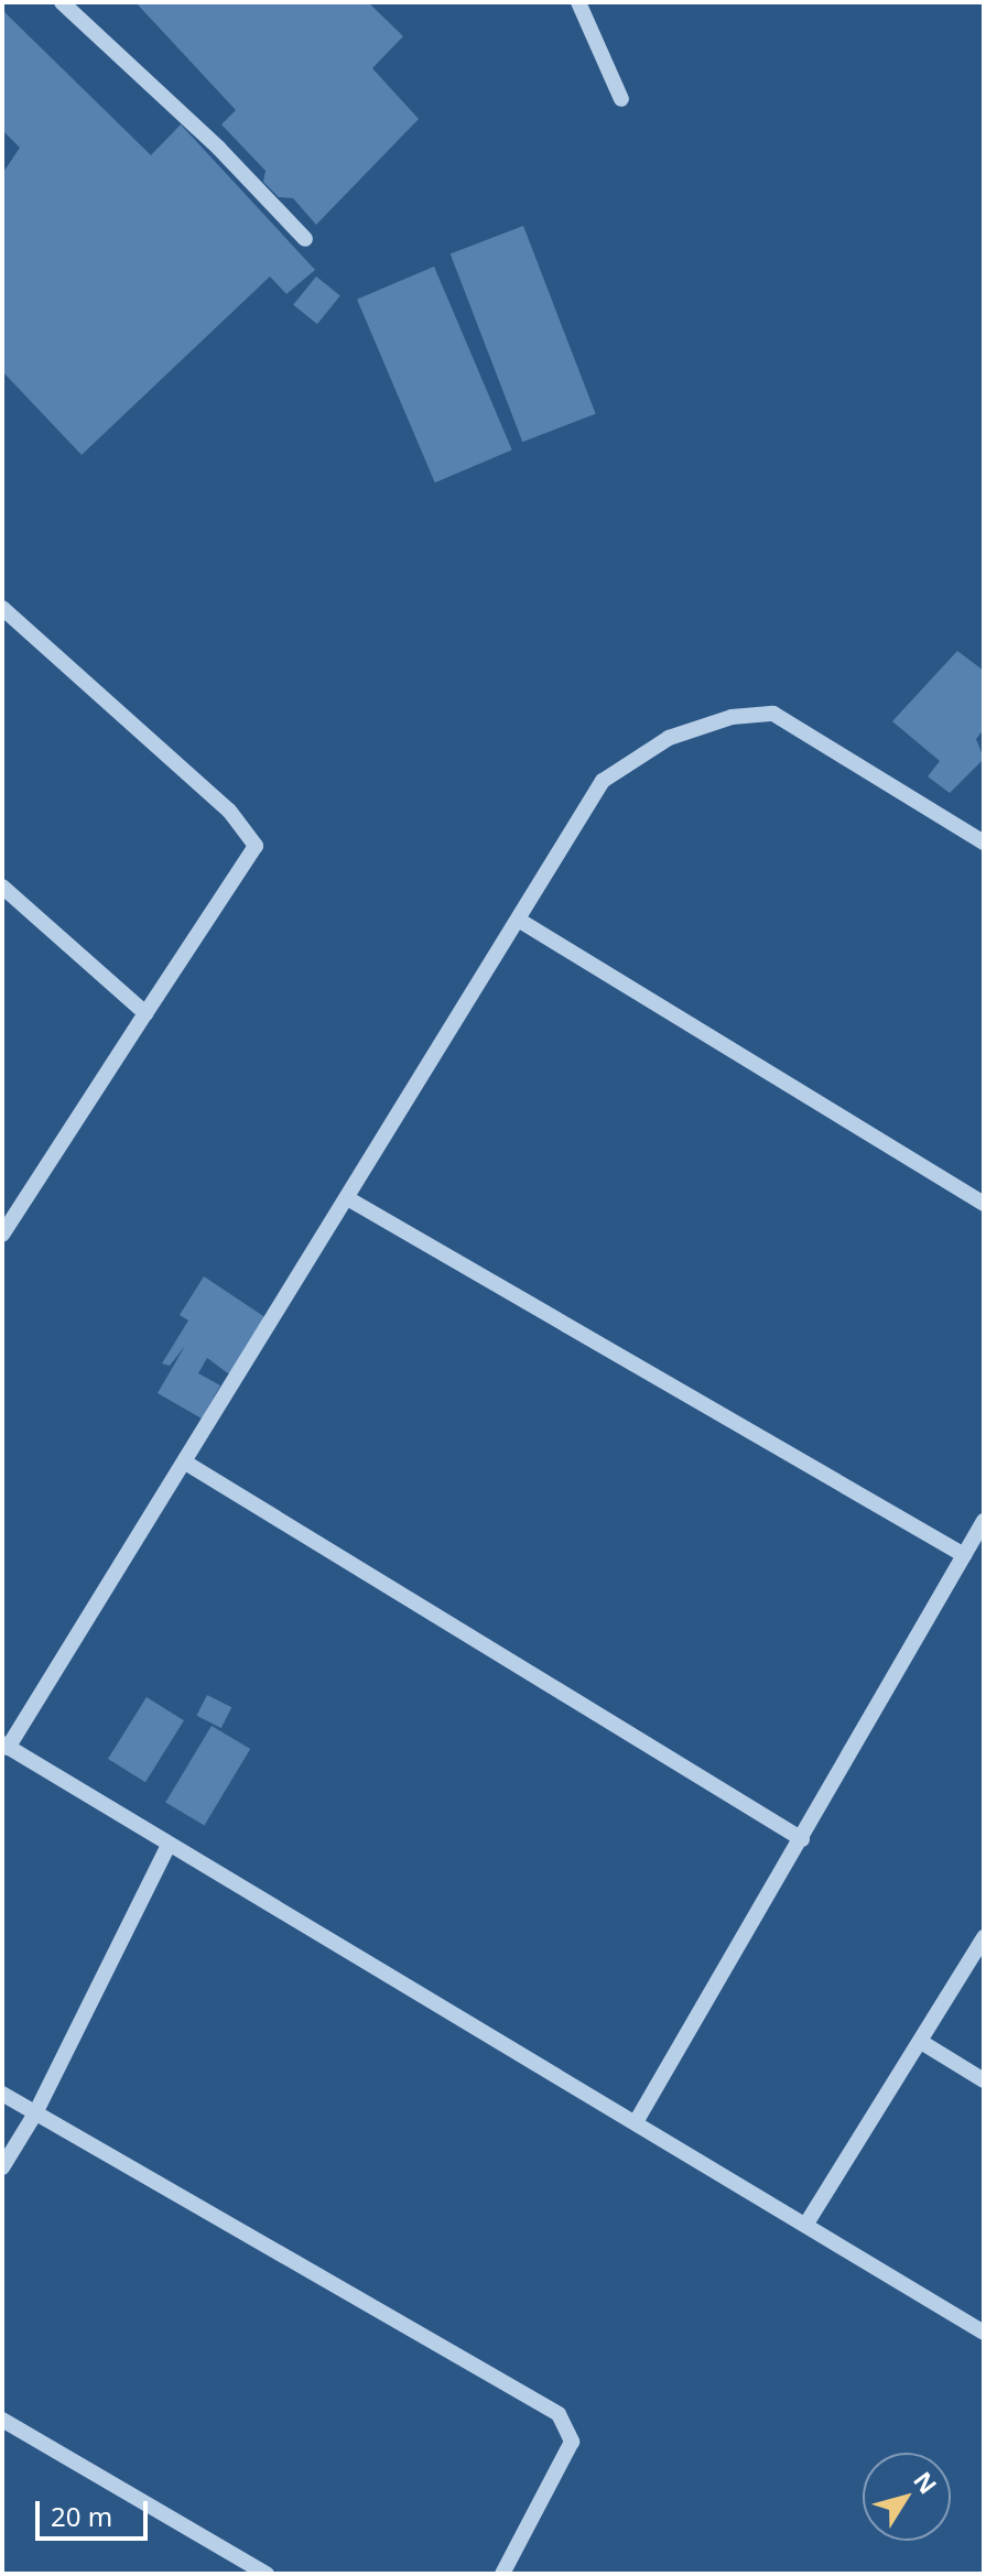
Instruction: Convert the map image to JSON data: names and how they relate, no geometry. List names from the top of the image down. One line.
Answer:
{"scale_bar":"20 m","north":"top right"}
